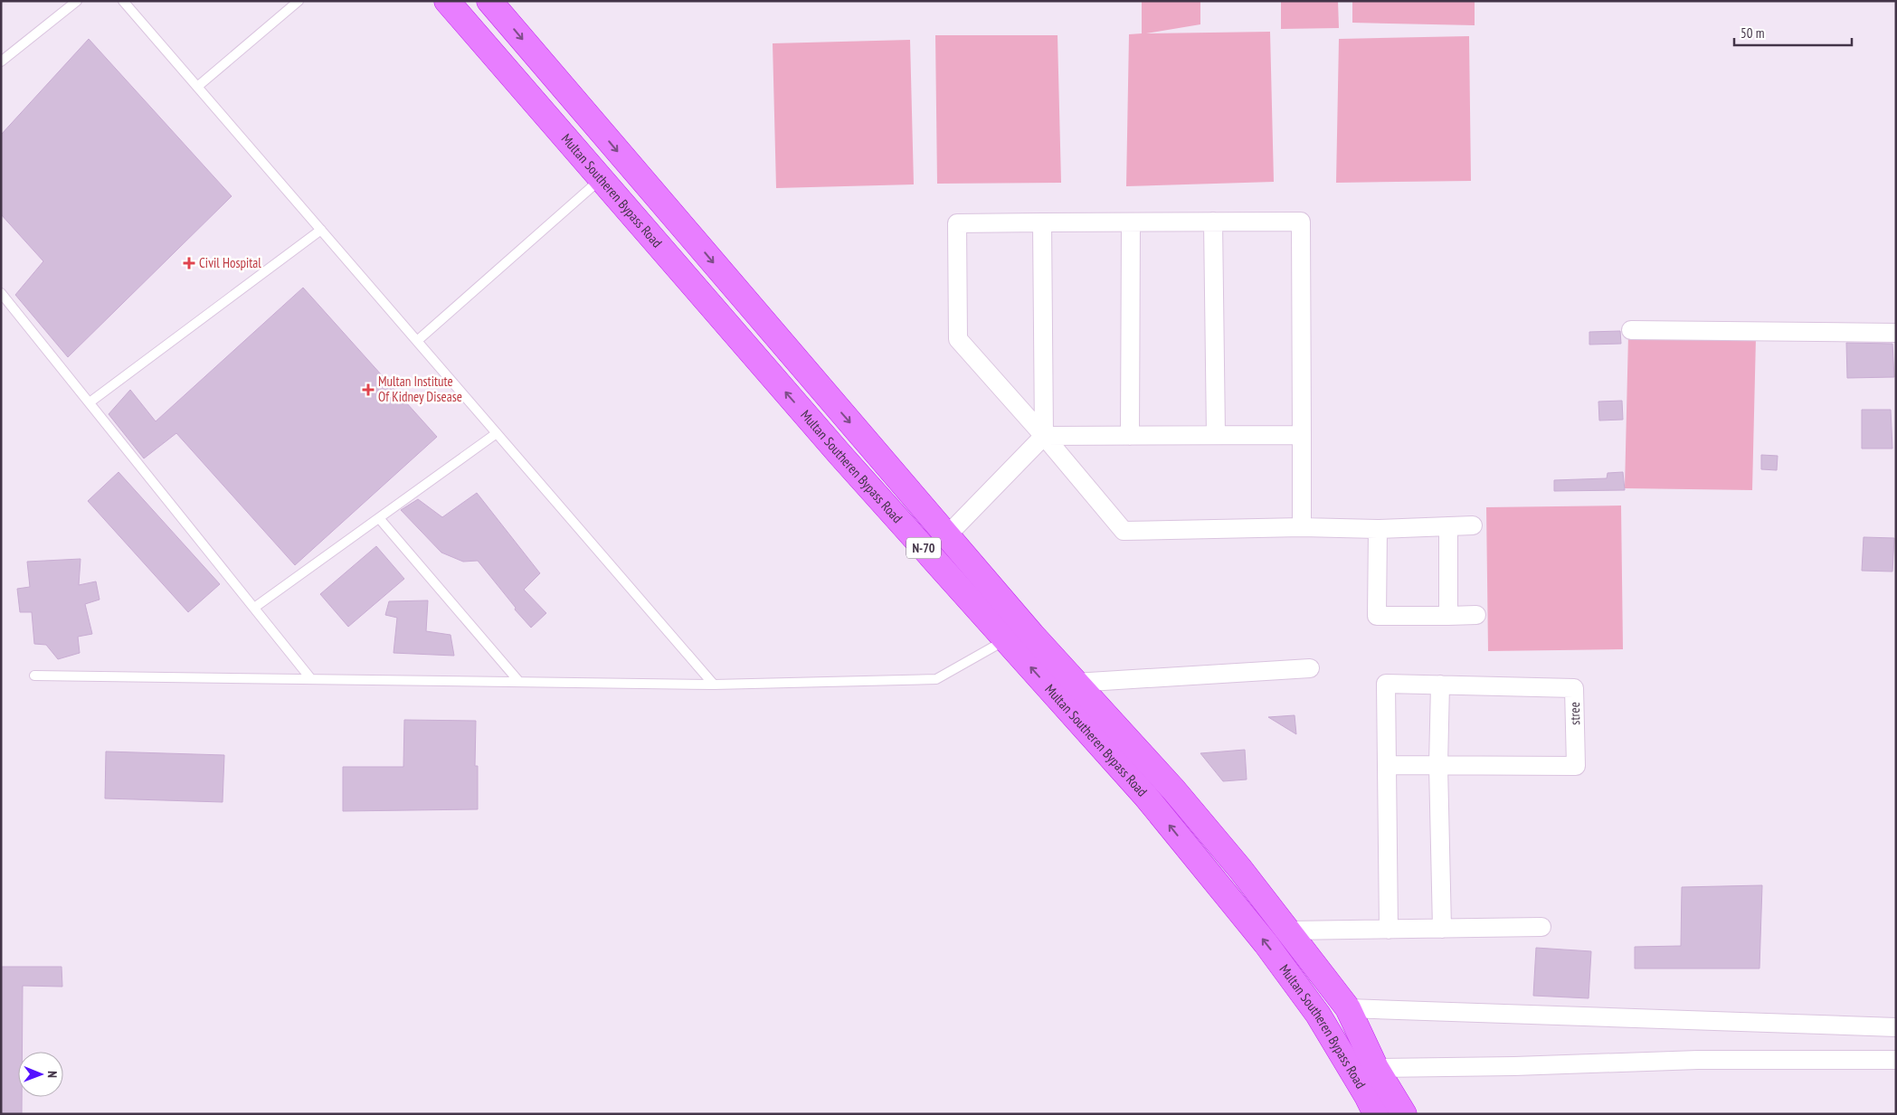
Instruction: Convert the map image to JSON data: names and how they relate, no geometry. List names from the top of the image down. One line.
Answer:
{"streets":{"highway":["Multan Southeren Bypass Road","N-70"],"street":["stree"]},"places":{"health":["Civil Hospital","Multan Institute Of Kidney Disease"]},"scale_bar":"50 m","north":"right"}
